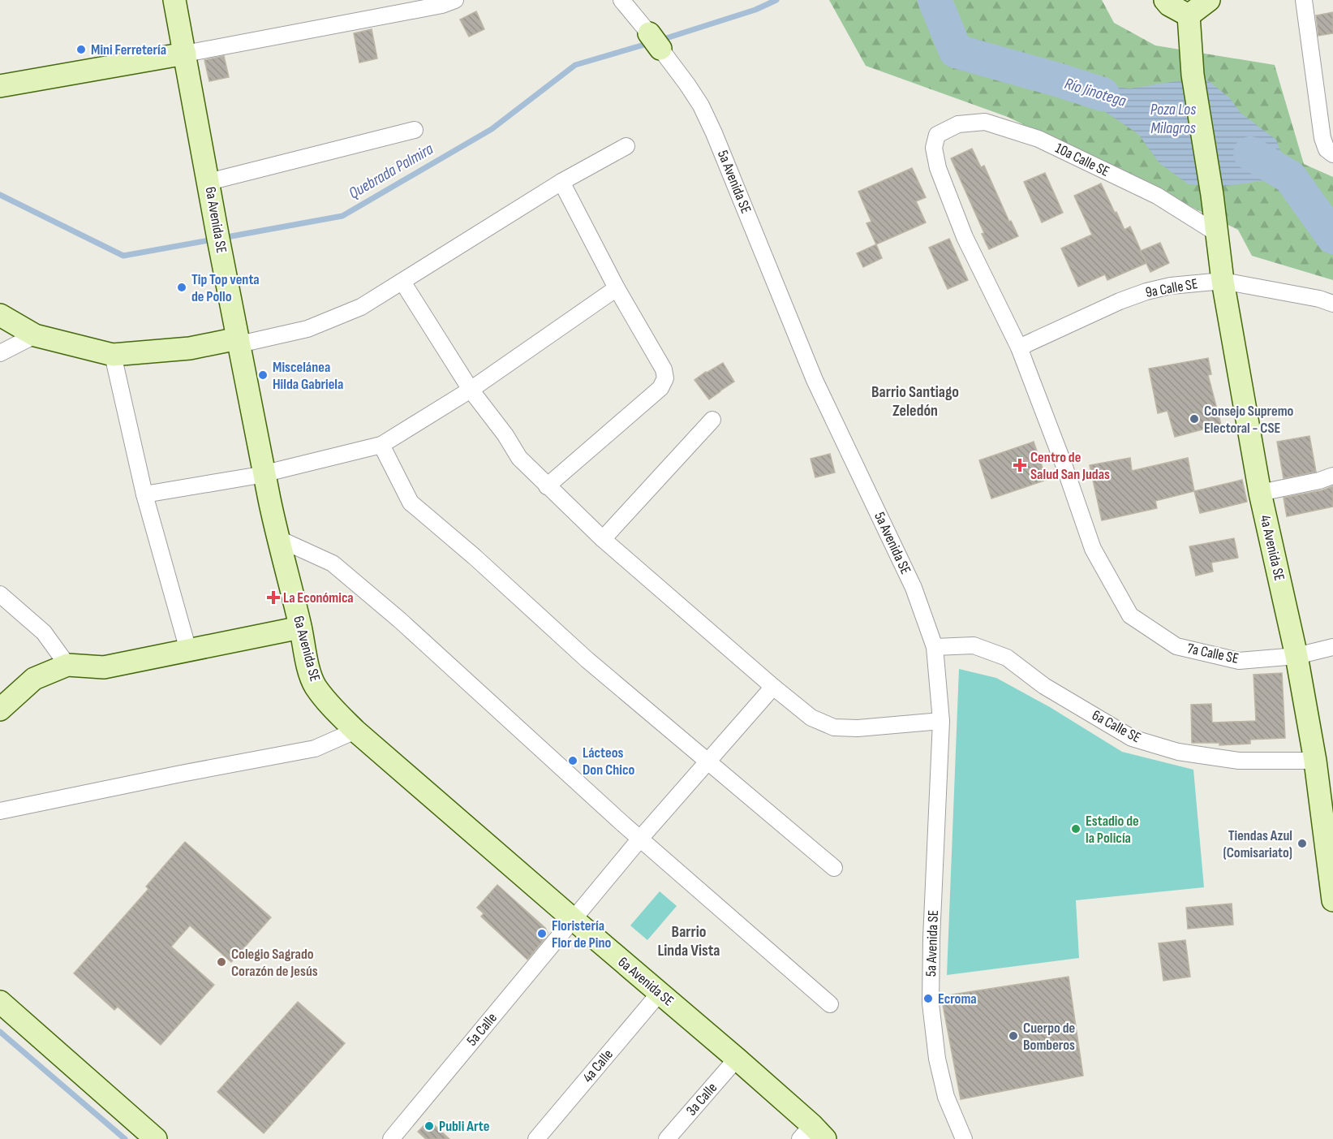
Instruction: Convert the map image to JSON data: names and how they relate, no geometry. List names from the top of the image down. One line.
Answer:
{"streets":{"street":["10a Calle SE","5a Avenida SE","6a Avenida SE","9a Calle SE","4a Avenida SE","7a Calle SE","6a Calle SE","5a Calle","4a Calle","3a Calle"]},"crossings":[["10a Calle SE","9a Calle SE"],["10a Calle SE","4a Avenida SE"],["10a Calle SE","7a Calle SE"],["5a Avenida SE","6a Calle SE"],["6a Avenida SE","5a Calle"],["6a Avenida SE","4a Calle"],["6a Avenida SE","3a Calle"],["9a Calle SE","4a Avenida SE"],["9a Calle SE","7a Calle SE"],["4a Avenida SE","7a Calle SE"],["4a Avenida SE","6a Calle SE"]],"districts":["Barrio Santiago Zeledón","Barrio Linda Vista"],"water":["Río Jinotega","Poza Los Milagros","Quebrada Palmira"],"places":{"other":["Mini Ferretería","Tip Top venta de Pollo","Miscelánea Hilda Gabriela","Consejo Supremo Electoral - CSE","Lácteos Don Chico","Estadio de la Policía","Tiendas Azul (Comisariato)","Floristería Flor de Pino","Colegio Sagrado Corazón de Jesús","Ecroma","Cuerpo de Bomberos","Publi Arte"],"health":["Centro de Salud San Judas","La Económica"]}}
